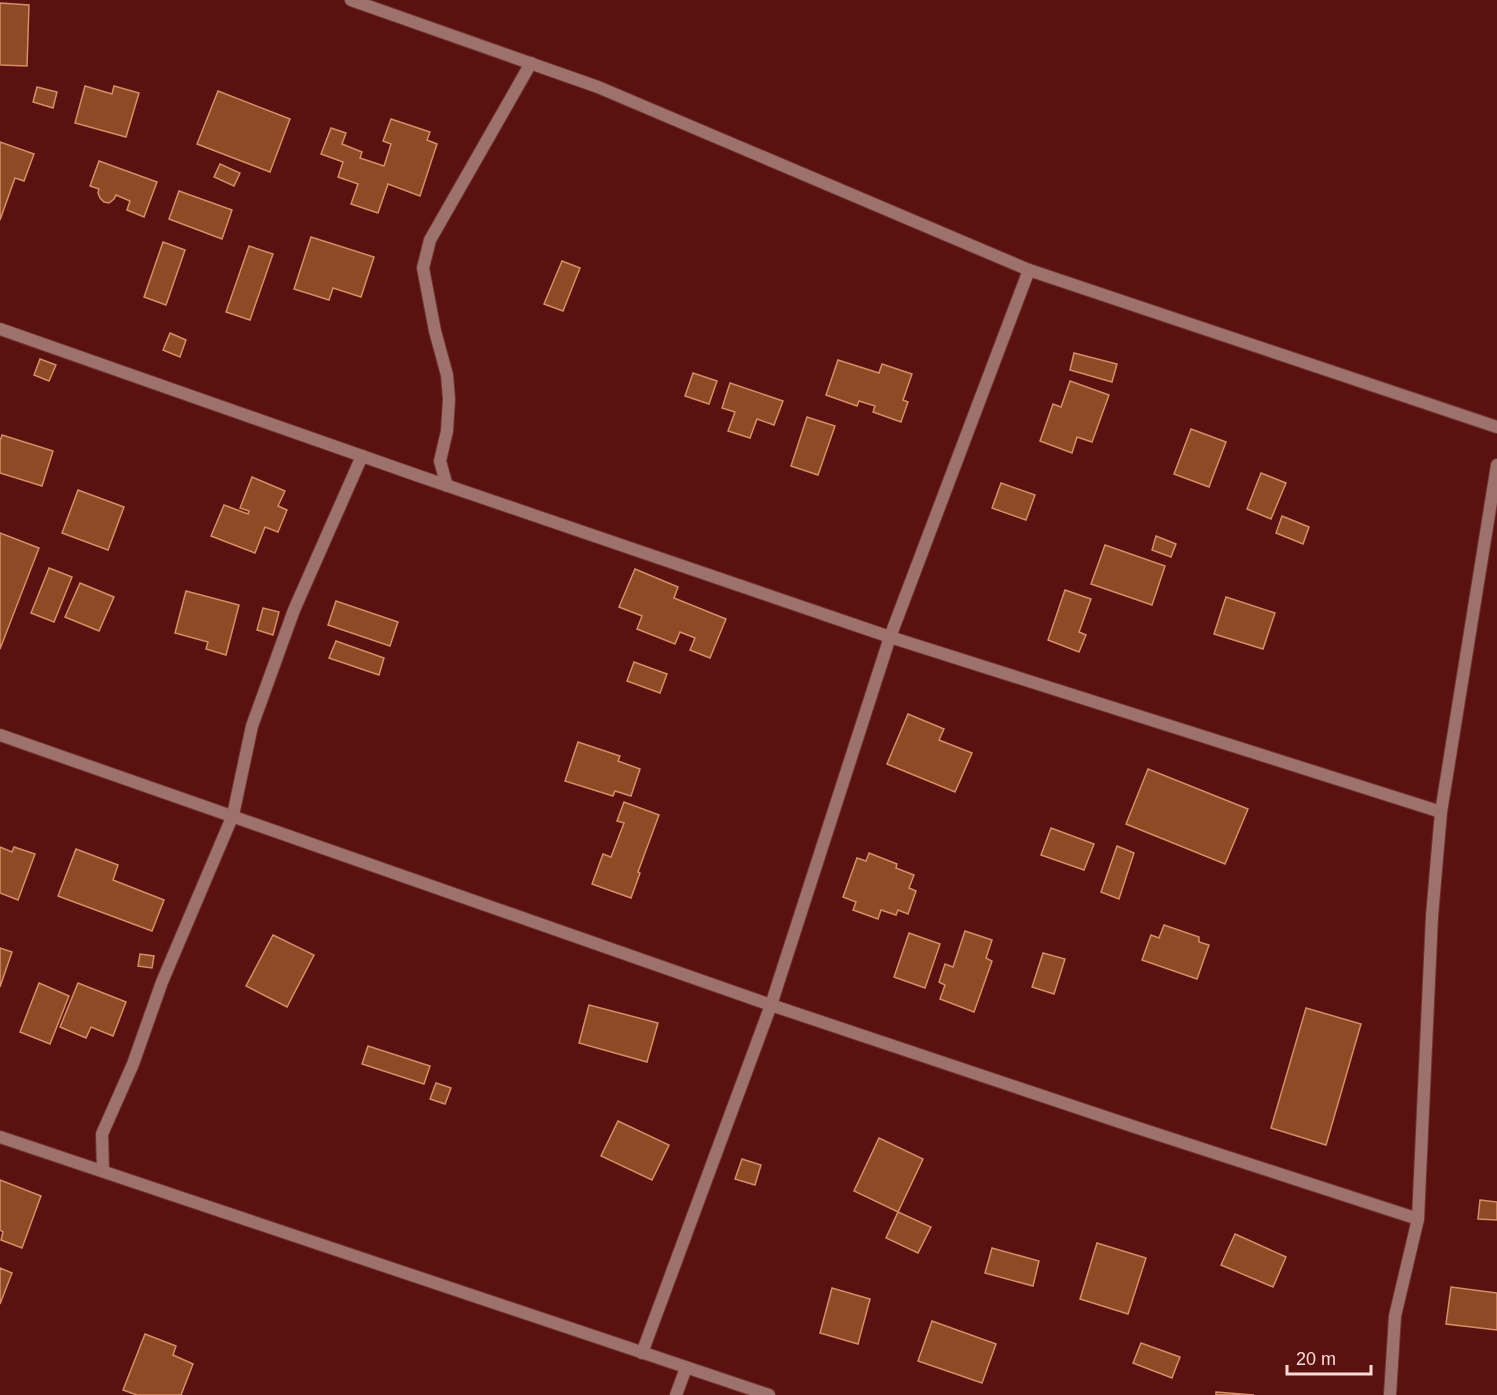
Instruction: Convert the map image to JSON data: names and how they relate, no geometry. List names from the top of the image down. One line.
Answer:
{"scale_bar":"20 m"}
